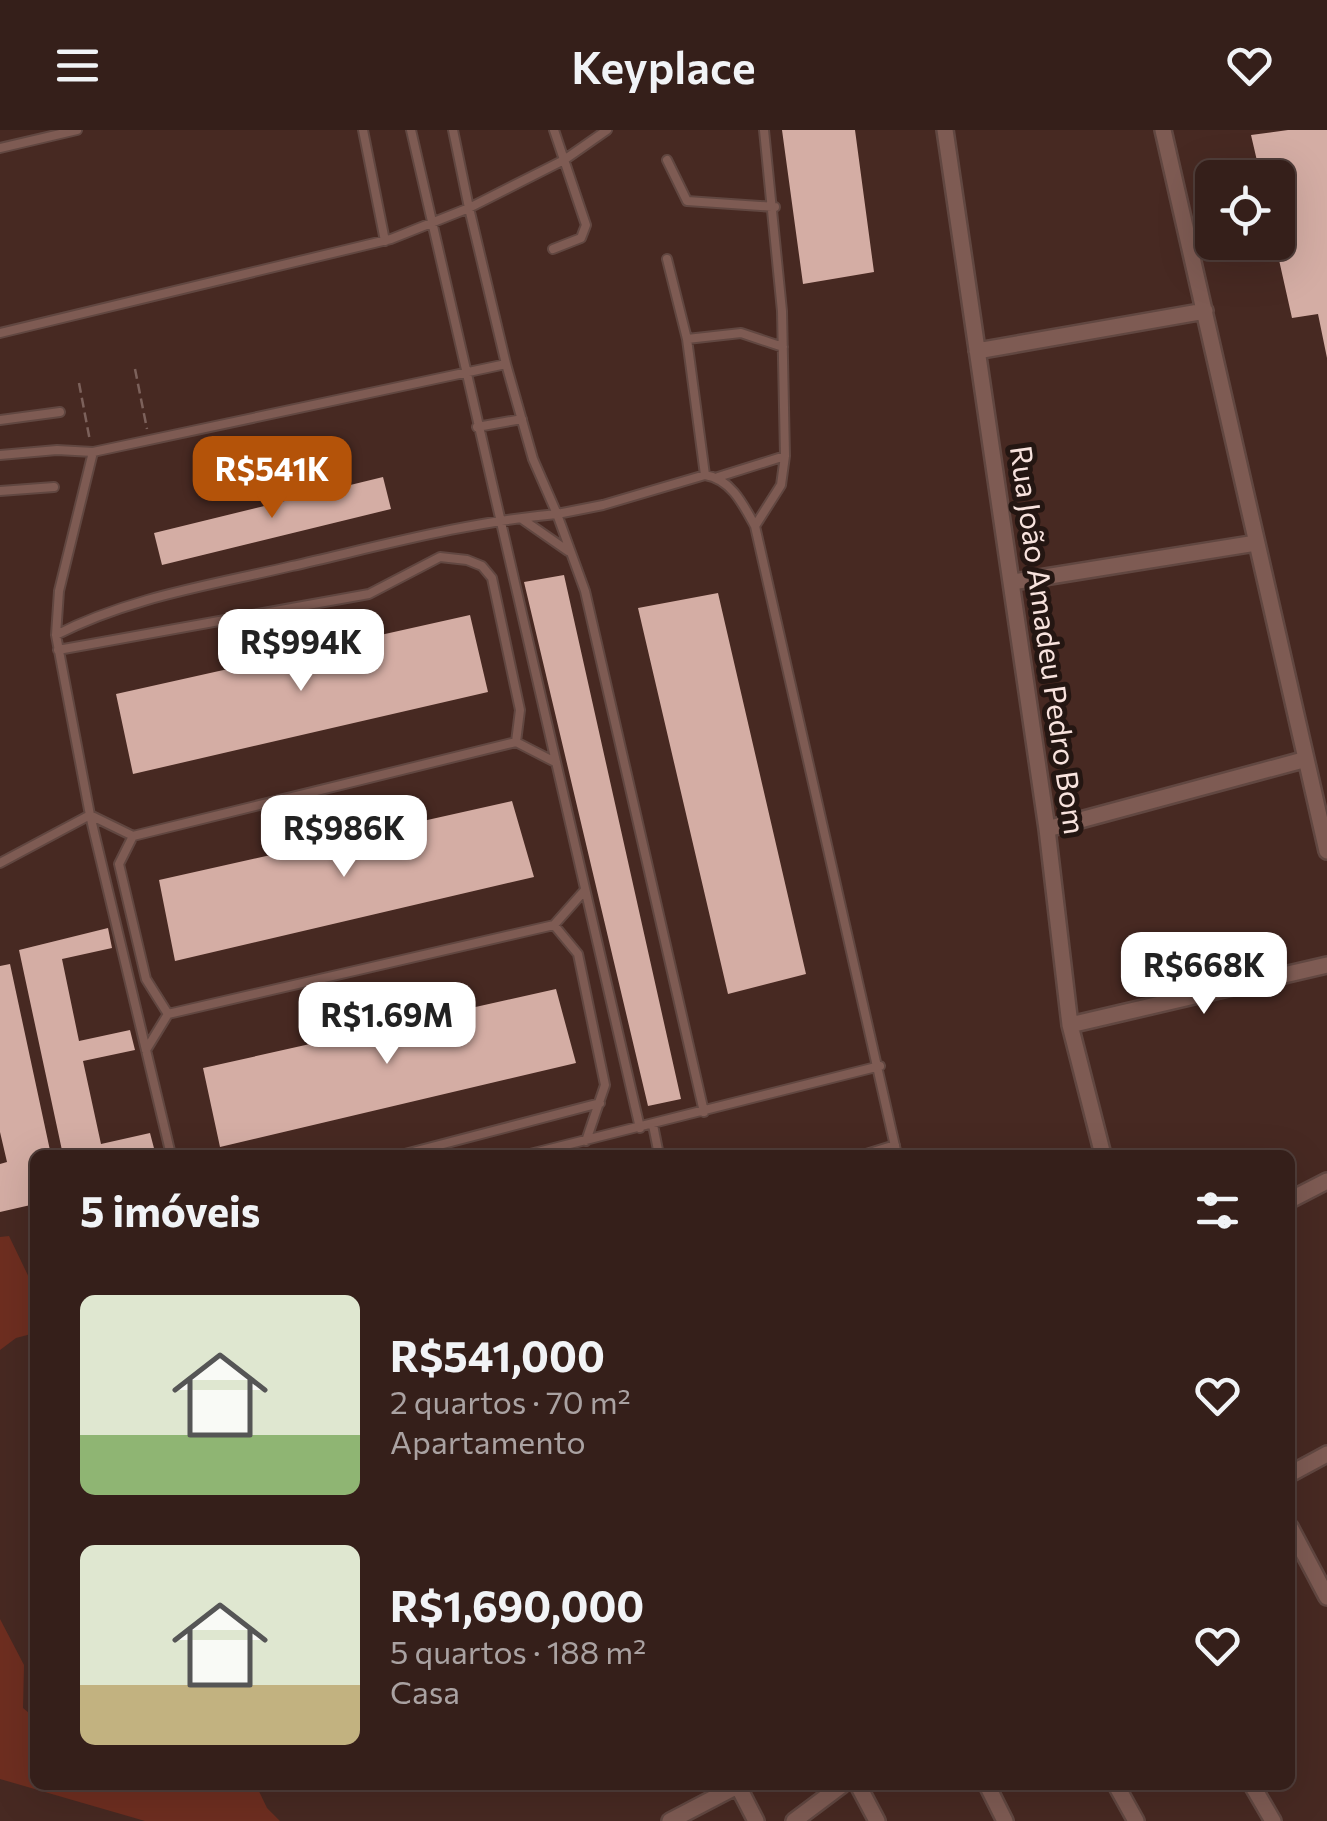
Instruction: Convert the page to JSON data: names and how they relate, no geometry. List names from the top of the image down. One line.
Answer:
{"streets":{"street":["Rua João Amadeu Pedro Bom"]},"page":{"header":"Keyplace","price":["R$541K","R$994K","R$986K","R$668K","R$1.69M"],"heading":"5 imóveis","list":[{"name":"R$541,000","note":"2 quartos · 70 m² · Apartamento"},{"name":"R$1,690,000","note":"5 quartos · 188 m² · Casa"}]}}
